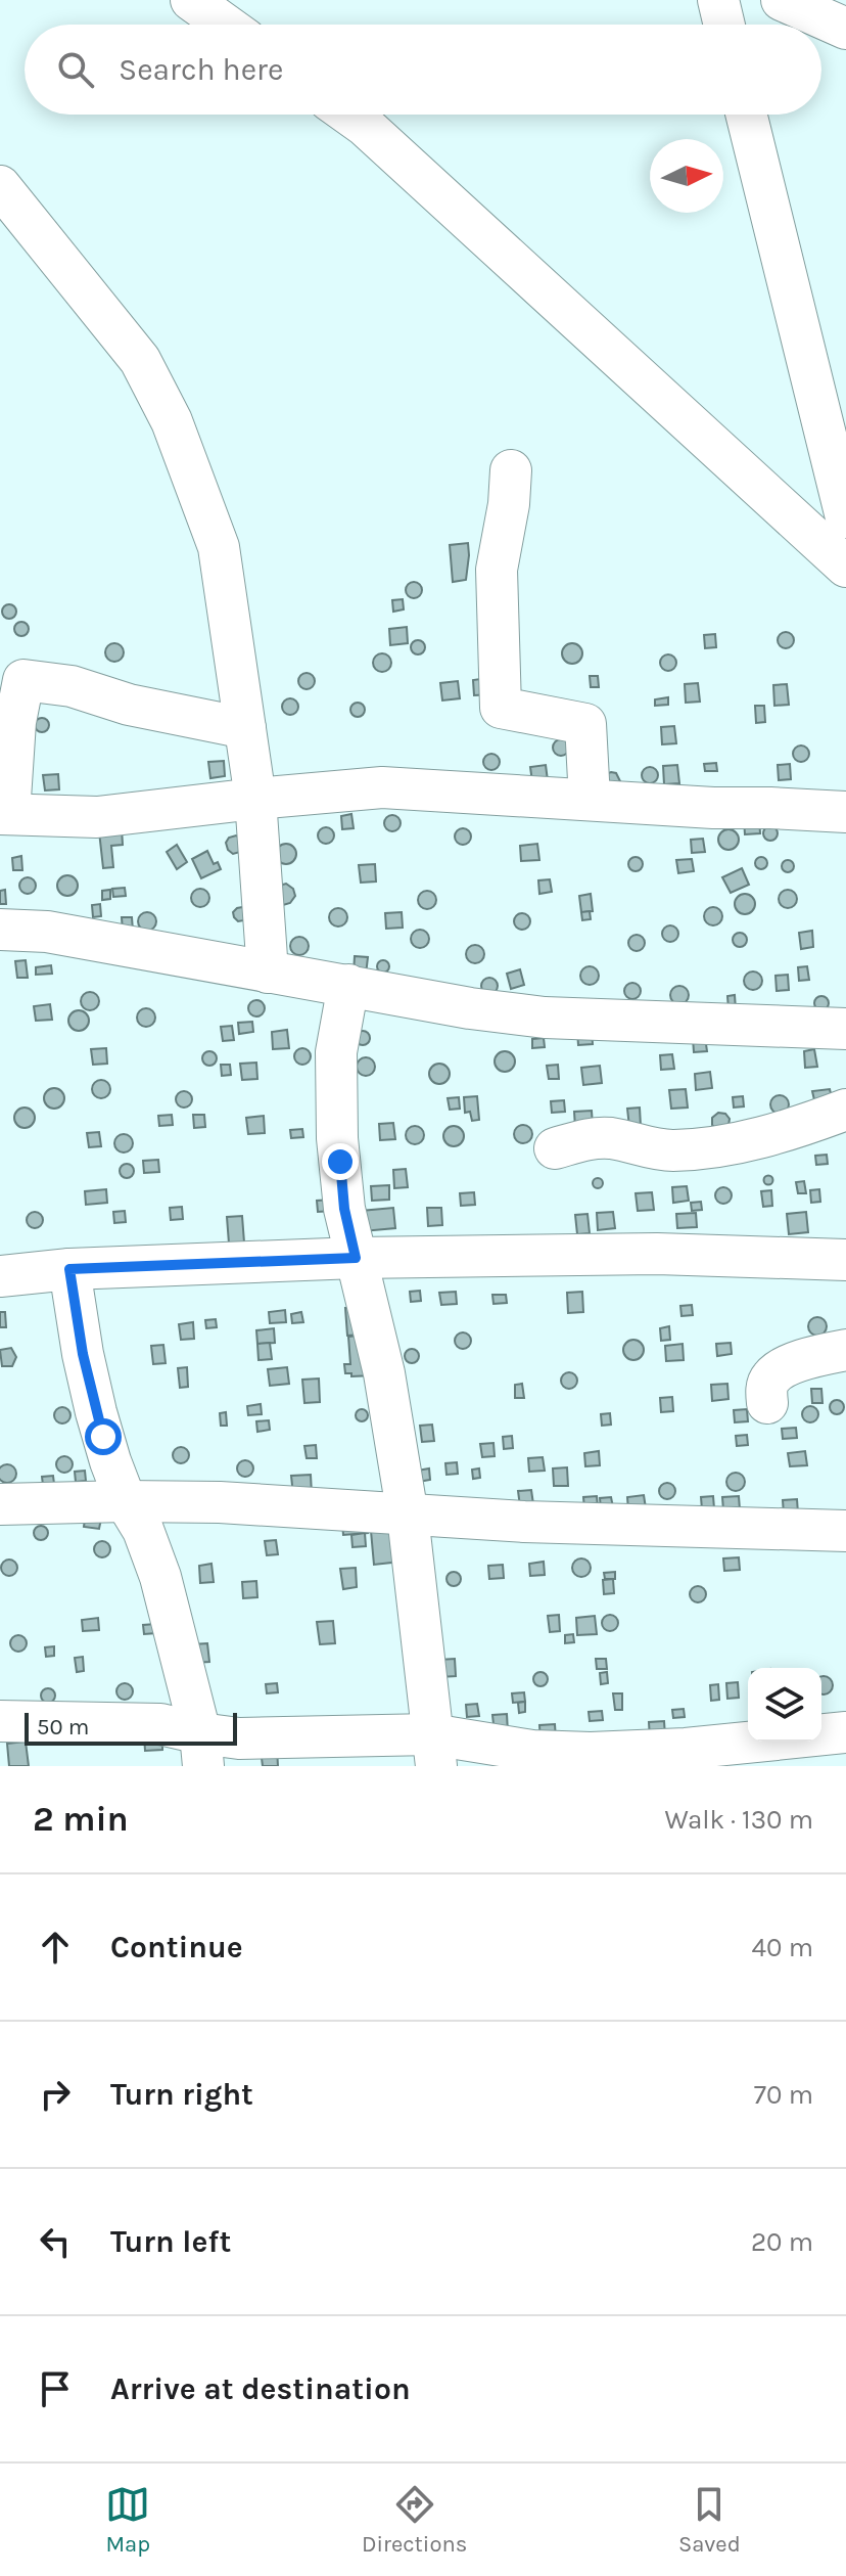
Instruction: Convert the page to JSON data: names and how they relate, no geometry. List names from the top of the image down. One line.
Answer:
{"scale_bar":"50 m","north":"right","page":{"search":"Search here","scale":"50 m","heading":["2 min","Walk · 130 m"],"list":[["Continue","40 m"],["Turn right","70 m"],["Turn left","20 m"],"Arrive at destination"],"nav":["Map","Directions","Saved"]}}
